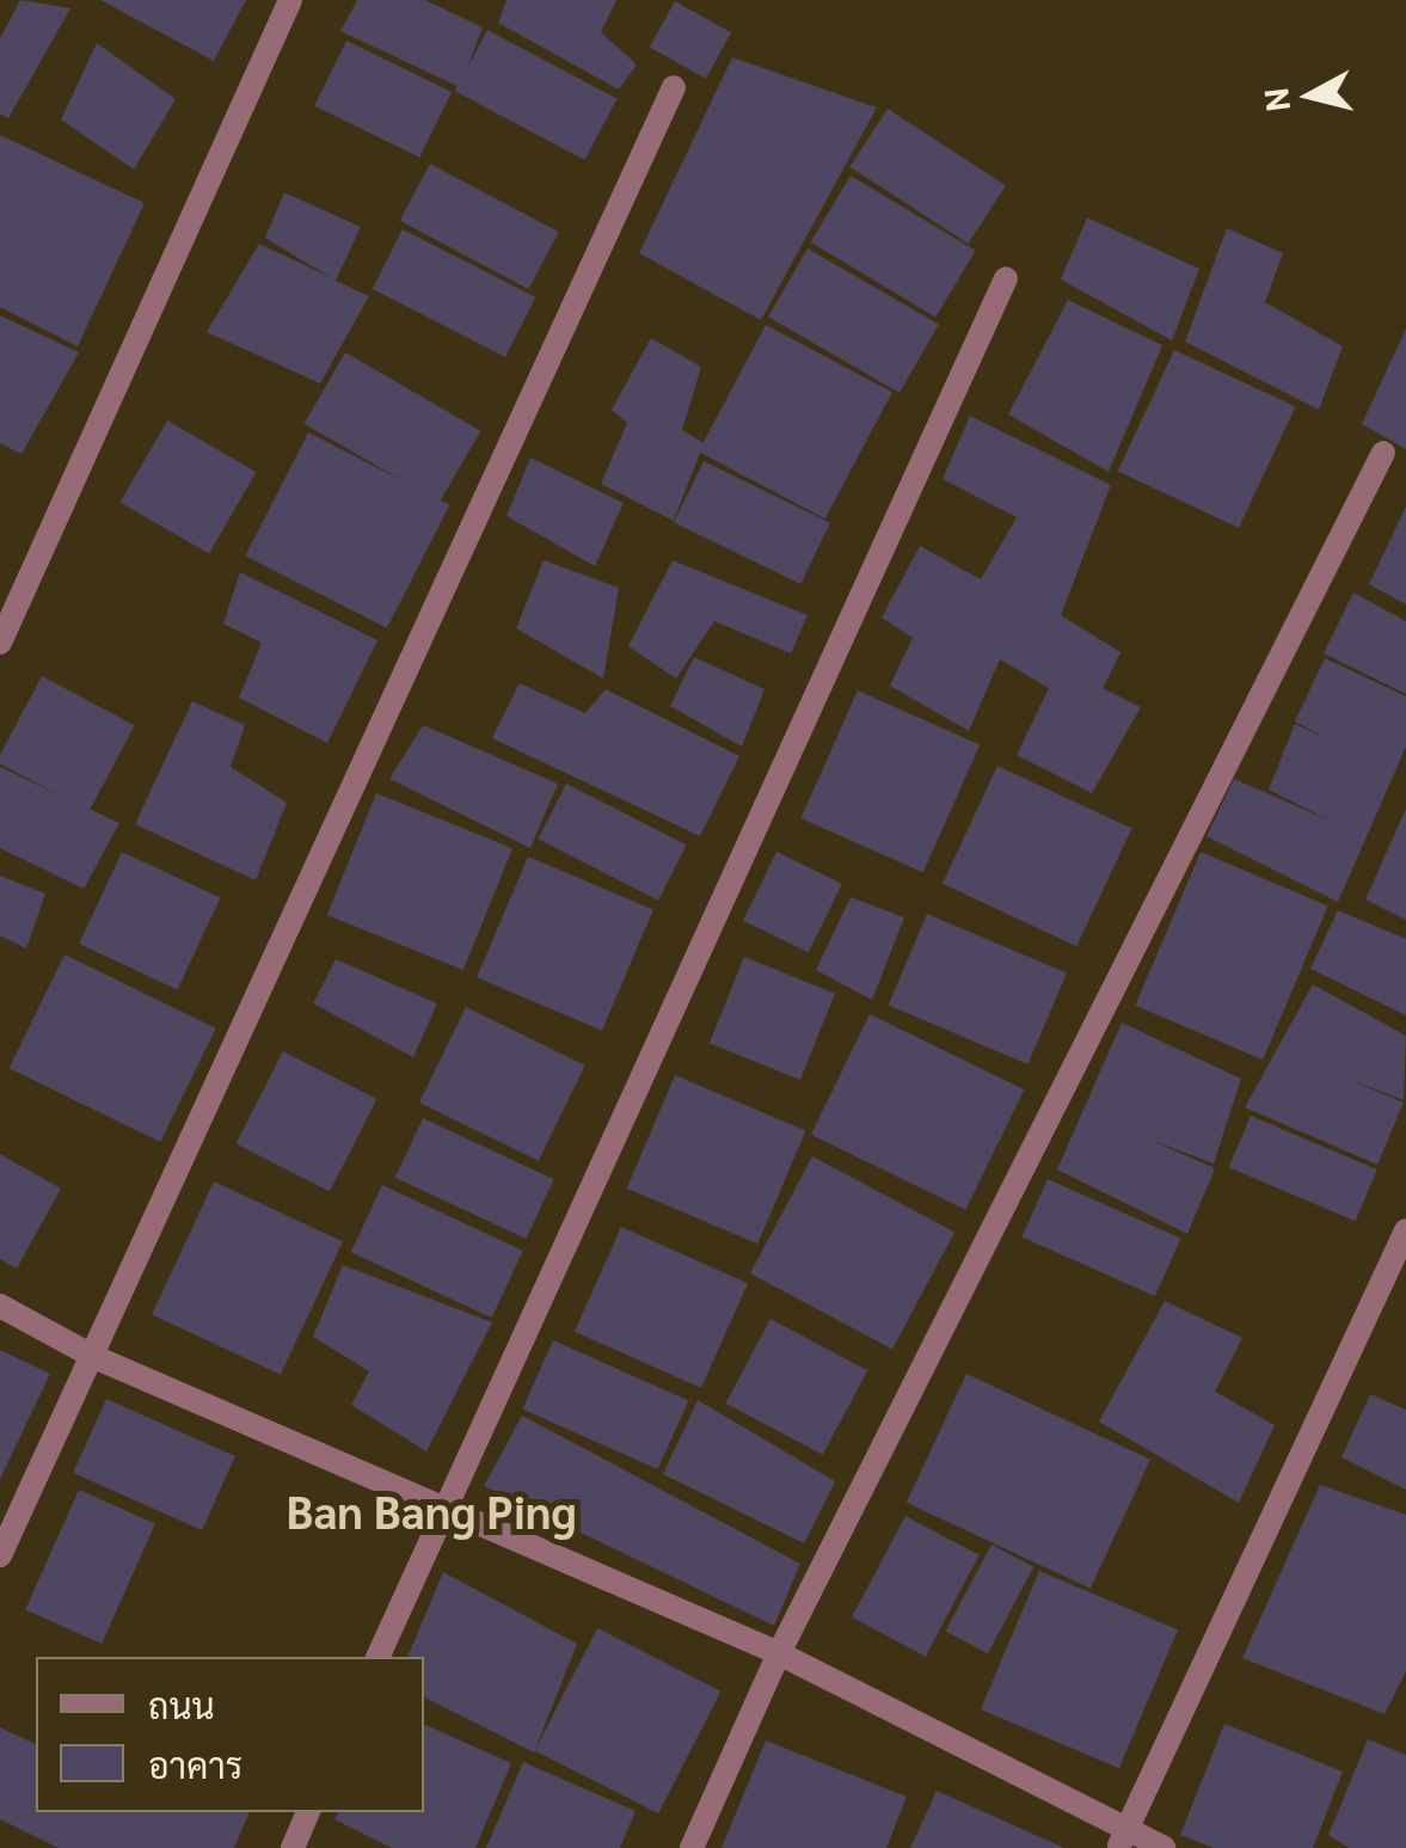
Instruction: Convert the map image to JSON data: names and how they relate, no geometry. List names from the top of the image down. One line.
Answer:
{"districts":["Ban Bang Ping"],"legend":["ถนน","อาคาร"],"north":"left"}
